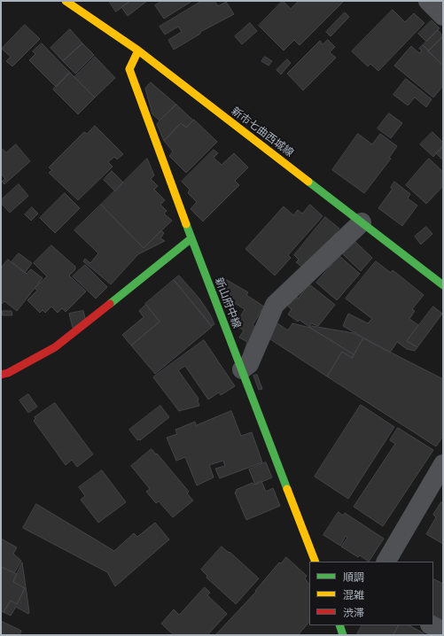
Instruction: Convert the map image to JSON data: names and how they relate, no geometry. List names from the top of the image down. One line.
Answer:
{"streets":{"main road":["新市七曲西城線","新山府中線"]},"crossings":[["新市七曲西城線","新山府中線"]],"legend":["順調","混雑","渋滞"]}
